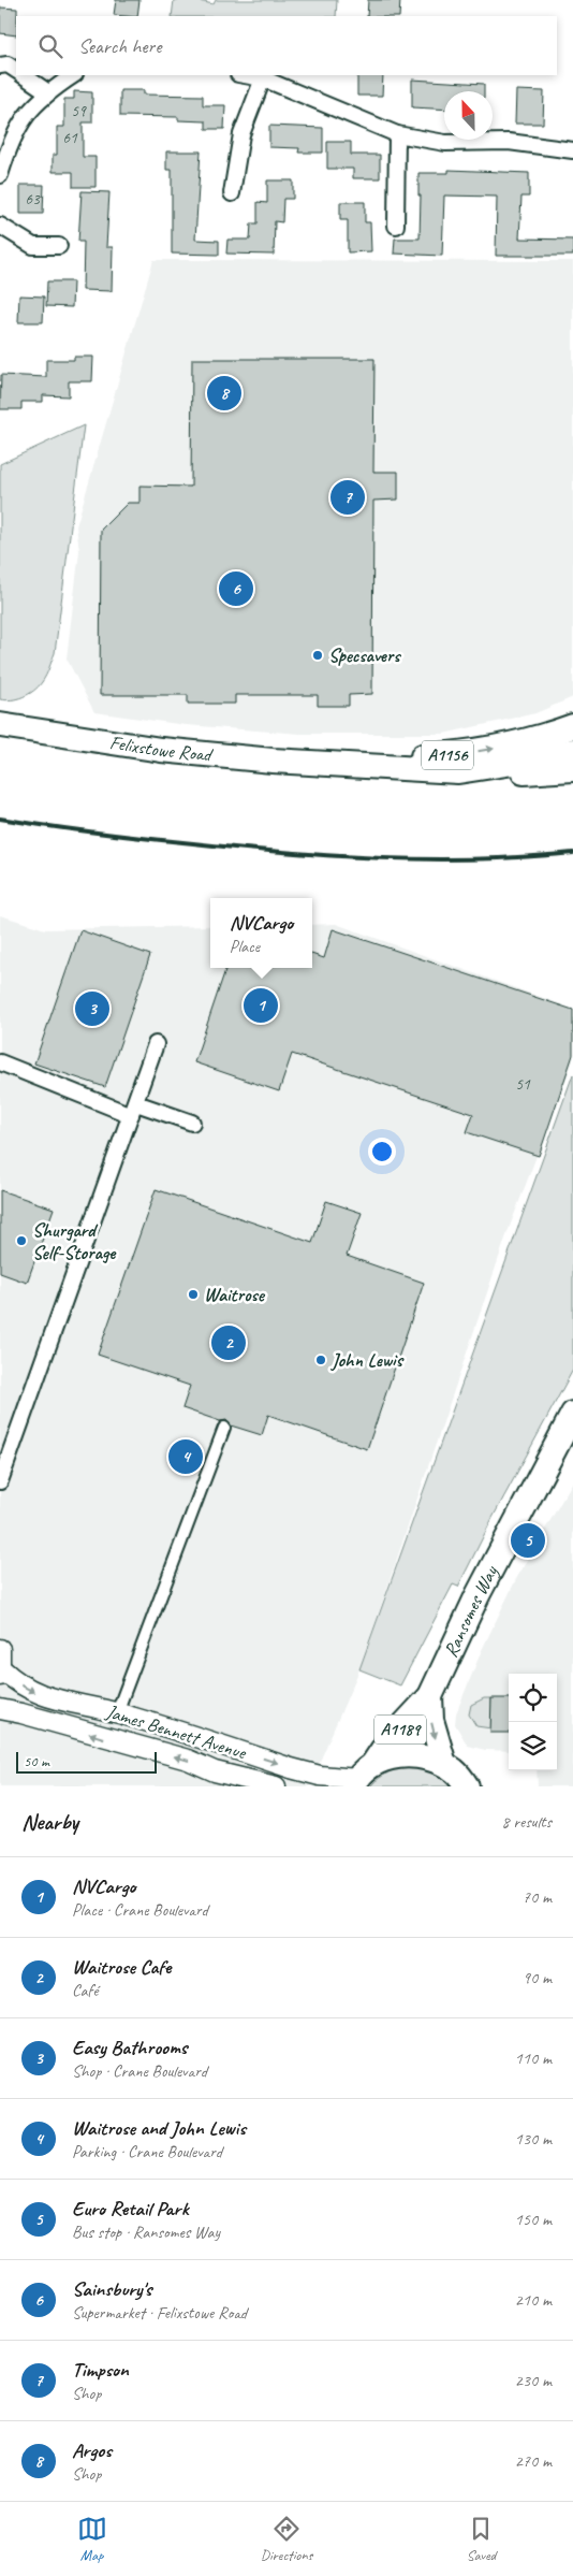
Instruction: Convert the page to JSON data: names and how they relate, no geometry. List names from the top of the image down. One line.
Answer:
{"streets":{"main road":["Felixstowe Road","A1156","Ransomes Way","A1189"],"street":["James Bennett Avenue"]},"crossings":[["Ransomes Way","James Bennett Avenue"]],"places":["Specsavers","Shurgard Self-Storage","Waitrose","John Lewis"],"house_numbers":["59","61","63","51"],"scale_bar":"50 m","north":"top","page":{"search":"Search here","pins":["8","7","6","1","3","2","4","5"],"popup":["NVCargo","Place"],"scale":"50 m","heading":["Nearby","8 results"],"list":[{"mark":"1","name":"NVCargo","note":"Place · Crane Boulevard","value":"70 m"},{"mark":"2","name":"Waitrose Cafe","note":"Café","value":"90 m"},{"mark":"3","name":"Easy Bathrooms","note":"Shop · Crane Boulevard","value":"110 m"},{"mark":"4","name":"Waitrose and John Lewis","note":"Parking · Crane Boulevard","value":"130 m"},{"mark":"5","name":"Euro Retail Park","note":"Bus stop · Ransomes Way","value":"150 m"},{"mark":"6","name":"Sainsbury's","note":"Supermarket · Felixstowe Road","value":"210 m"},{"mark":"7","name":"Timpson","note":"Shop","value":"230 m"},{"mark":"8","name":"Argos","note":"Shop","value":"270 m"}],"nav":["Map","Directions","Saved"]}}
